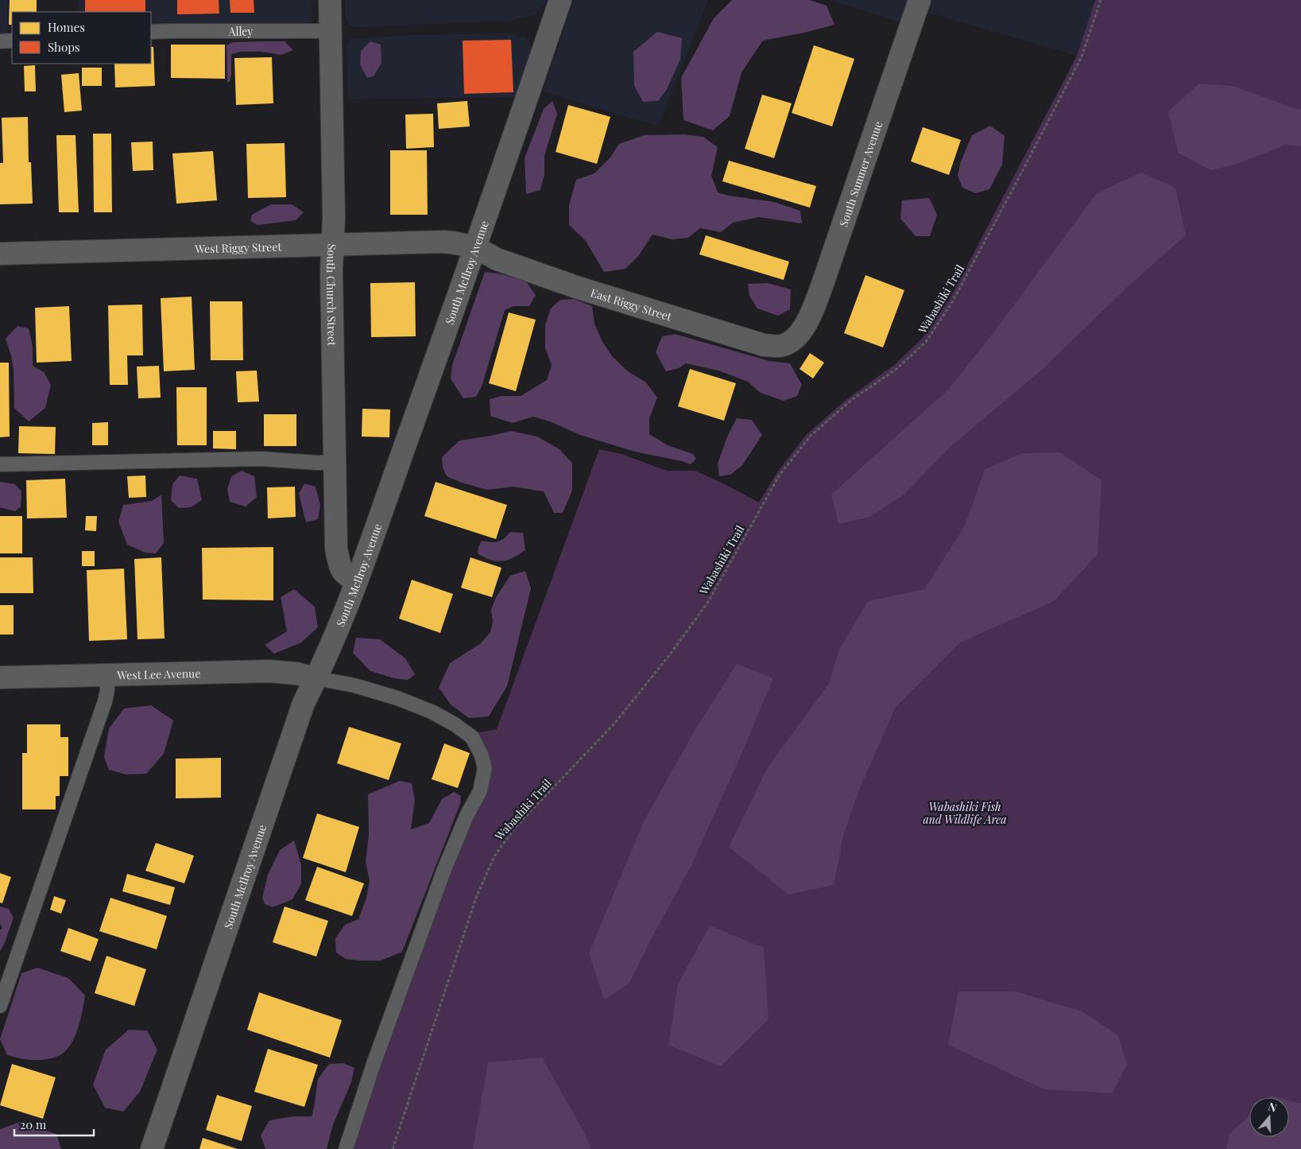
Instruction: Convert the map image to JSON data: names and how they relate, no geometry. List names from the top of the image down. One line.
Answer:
{"streets":{"street":["South Sumner Avenue","West Riggy Street","South McIlroy Avenue","South Church Street","East Riggy Street","West Lee Avenue"],"lane":["Alley"],"path":["Wabashiki Trail"]},"crossings":[["Alley","South Church Street"],["South Sumner Avenue","East Riggy Street"],["West Riggy Street","South McIlroy Avenue"],["West Riggy Street","South Church Street"],["West Riggy Street","East Riggy Street"],["South McIlroy Avenue","South Church Street"],["South McIlroy Avenue","East Riggy Street"],["South McIlroy Avenue","West Lee Avenue"]],"parks":["Wabashiki Fish and Wildlife Area"],"legend":["Homes","Shops"],"scale_bar":"20 m","north":"top"}
